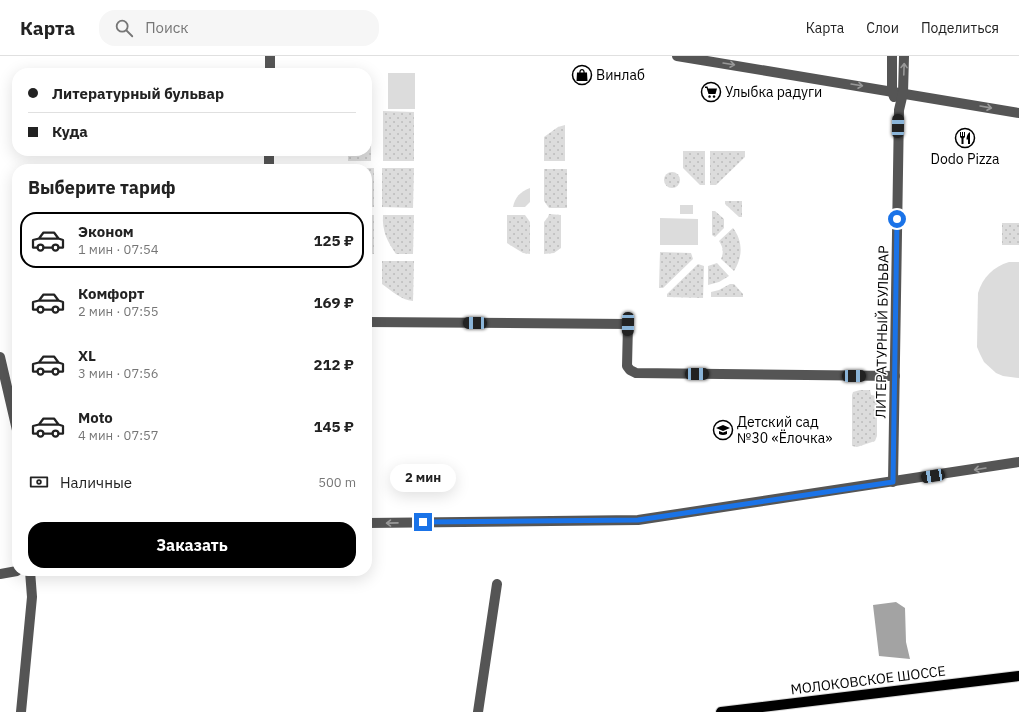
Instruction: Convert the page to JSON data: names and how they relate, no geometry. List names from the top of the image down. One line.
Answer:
{"streets":{"main road":["МОЛОКОВСКОЕ ШОССЕ"],"street":["ЛИТЕРАТУРНЫЙ БУЛЬВАР"]},"places":{"shop":["Винлаб"],"supermarket":["Улыбка радуги"],"restaurant":["Dodo Pizza"],"school or university":["Детский сад №30 «Ёлочка»"]},"page":{"header":"Карта","search":"Поиск","nav":["Карта","Слои","Поделиться"],"banner":["Литературный бульвар","Куда"],"heading":"Выберите тариф","list":[{"name":"Эконом","note":"1 мин · 07:54","value":"125 ₽"},{"name":"Комфорт","note":"2 мин · 07:55","value":"169 ₽"},{"name":"XL","note":"3 мин · 07:56","value":"212 ₽"},{"name":"Moto","note":"4 мин · 07:57","value":"145 ₽"}],"pay":["Наличные","500 m"],"bubble":"2 мин","buttons":"Заказать"}}
